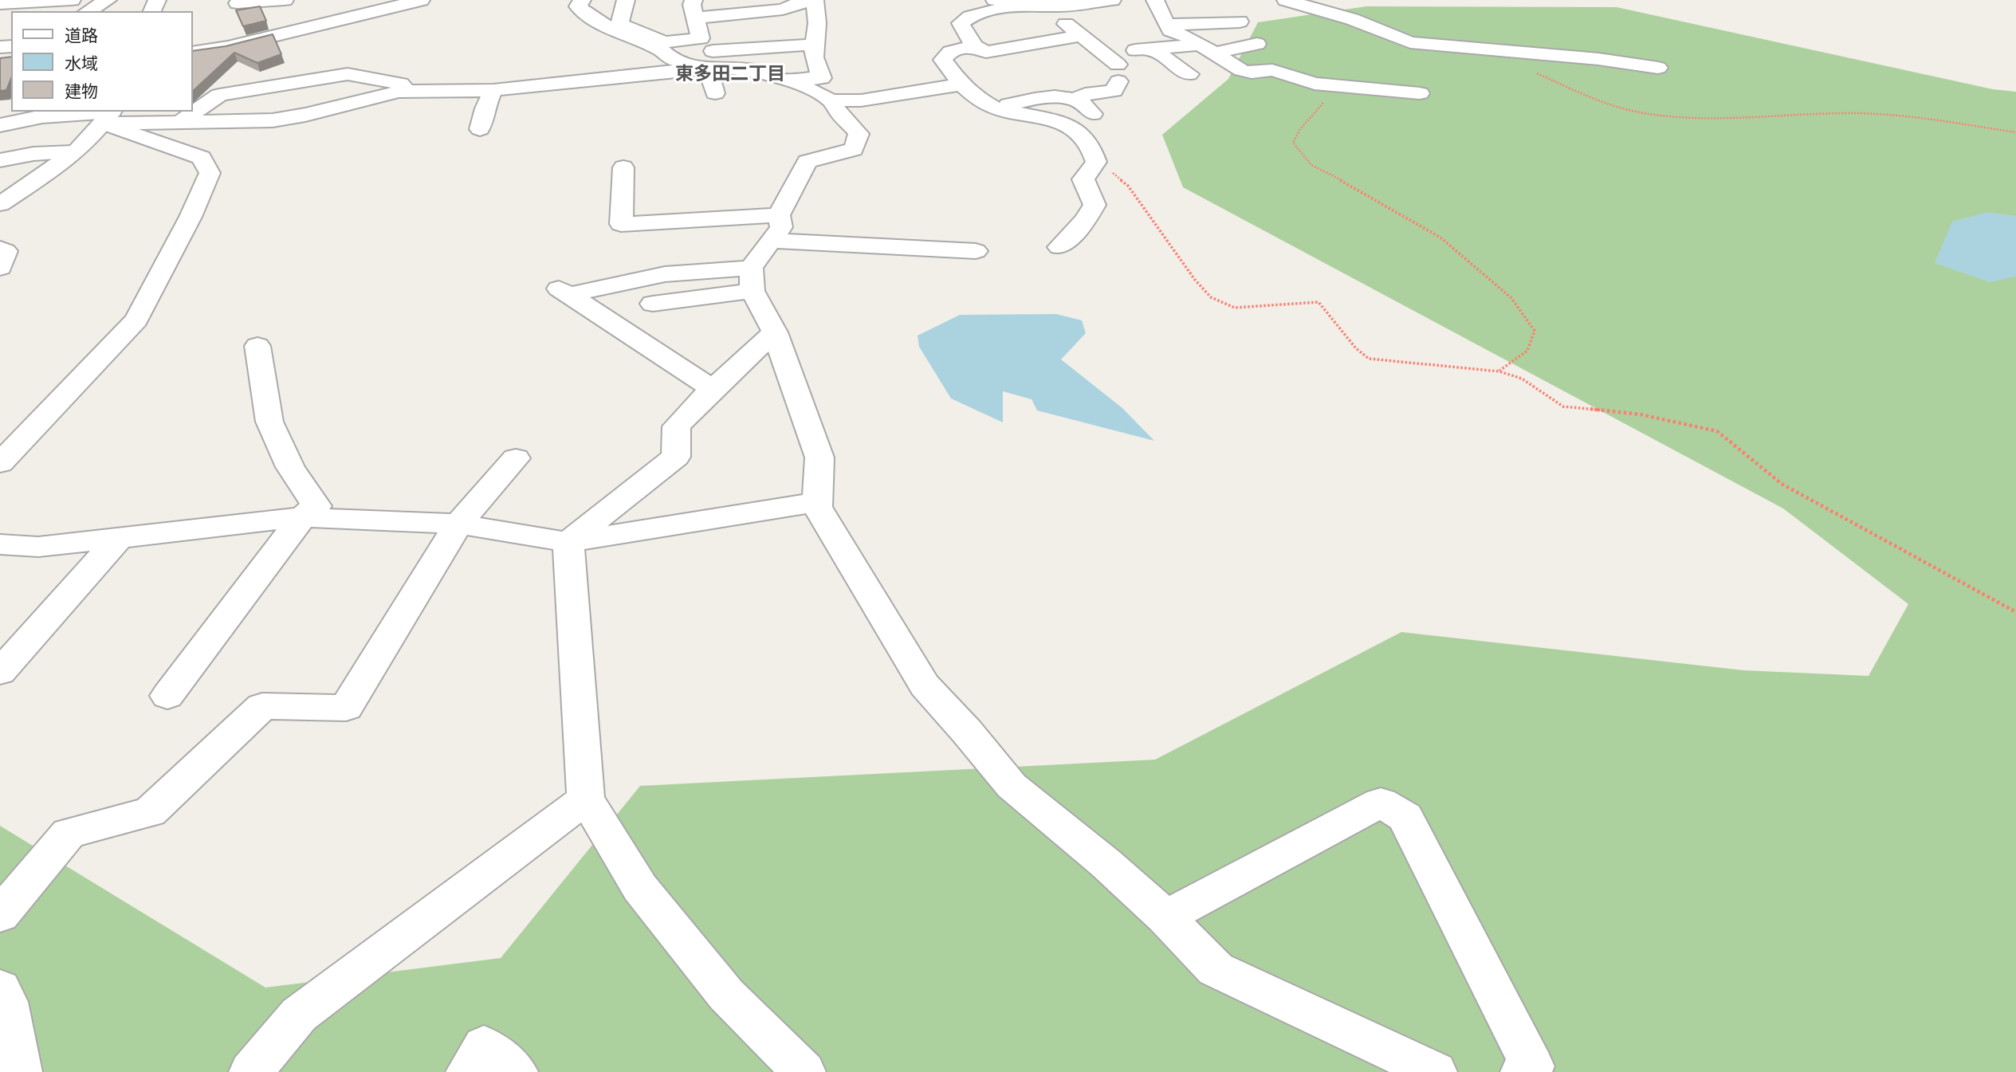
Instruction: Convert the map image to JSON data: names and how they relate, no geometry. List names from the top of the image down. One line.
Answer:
{"districts":["東多田二丁目"],"legend":["道路","水域","建物"]}
